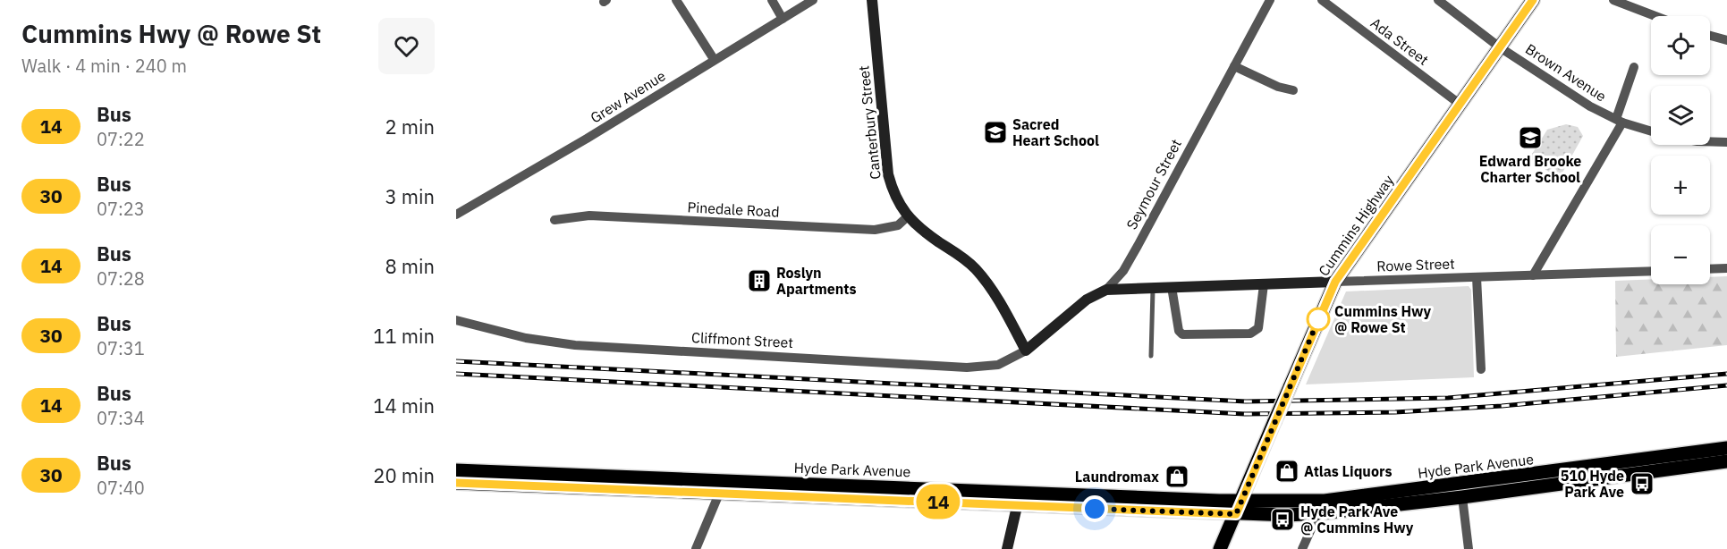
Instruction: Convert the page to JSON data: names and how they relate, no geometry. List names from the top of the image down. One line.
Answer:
{"streets":{"main road":["Cummins Highway","Hyde Park Avenue"],"street":["Ada Street","Brown Avenue","Grew Avenue","Canterbury Street","Seymour Street","Pinedale Road","Rowe Street","Cliffmont Street"]},"crossings":[["Ada Street","Cummins Highway"],["Brown Avenue","Cummins Highway"],["Canterbury Street","Seymour Street"],["Canterbury Street","Pinedale Road"],["Canterbury Street","Cliffmont Street"],["Seymour Street","Rowe Street"],["Seymour Street","Cliffmont Street"],["Cummins Highway","Rowe Street"],["Cummins Highway","Hyde Park Avenue"]],"places":{"school or university":["Sacred Heart School","Edward Brooke Charter School"],"building":["Roslyn Apartments"],"other":["Cummins Hwy @ Rowe St"],"shop":["Atlas Liquors","Laundromax"],"bus stop":["510 Hyde Park Ave","Hyde Park Ave @ Cummins Hwy"]},"lines":["bus line 14"],"page":{"heading":["Cummins Hwy @ Rowe St","Walk · 4 min · 240 m"],"on_map":"14","map_buttons":["+","−"],"list":[{"mark":"14","name":"Bus","note":"07:22","value":"2 min"},{"mark":"30","name":"Bus","note":"07:23","value":"3 min"},{"mark":"14","name":"Bus","note":"07:28","value":"8 min"},{"mark":"30","name":"Bus","note":"07:31","value":"11 min"},{"mark":"14","name":"Bus","note":"07:34","value":"14 min"},{"mark":"30","name":"Bus","note":"07:40","value":"20 min"}]}}
